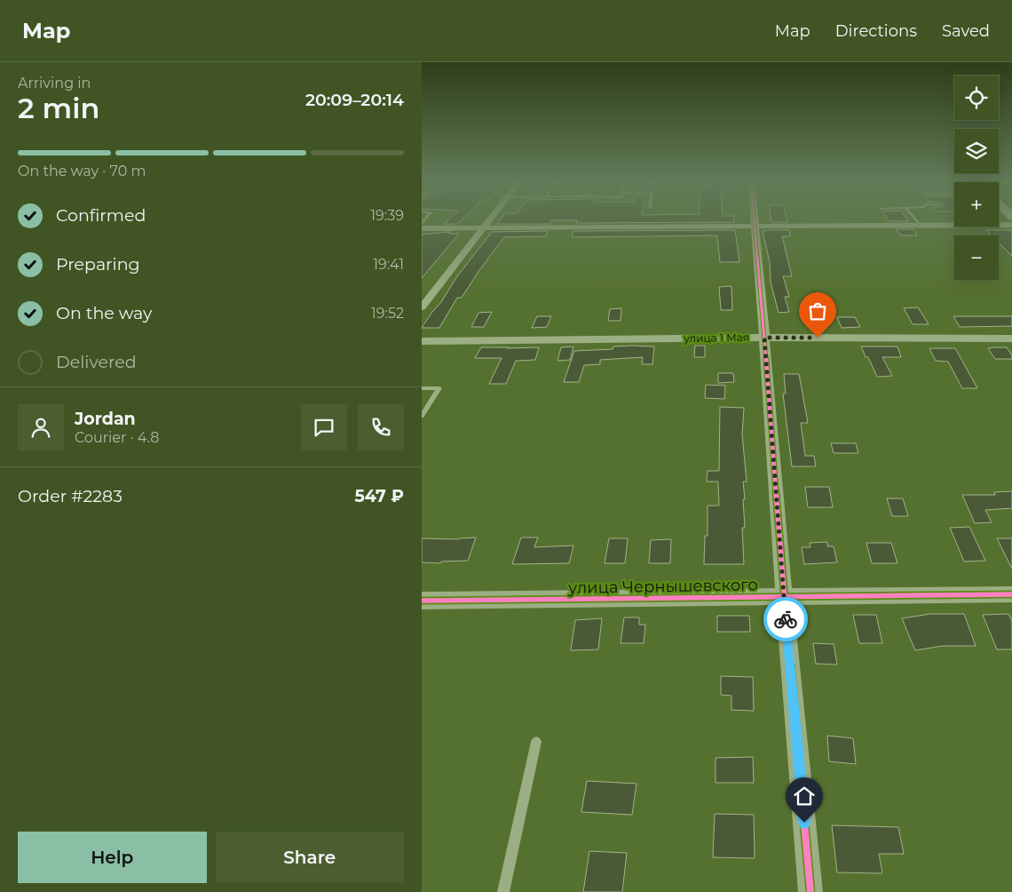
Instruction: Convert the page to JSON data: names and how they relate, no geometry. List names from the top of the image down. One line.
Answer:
{"streets":{"street":["улица 1 Мая","улица Чернышевского"]},"page":{"header":"Map","nav":["Map","Directions","Saved"],"heading":["2 min","Arriving in","20:09–20:14"],"panel":["Jordan","Courier · 4.8","Order #2283","547 ₽"],"map_buttons":["+","−"],"bar":"On the way · 70 m","list":[["Confirmed","19:39"],["Preparing","19:41"],["On the way","19:52"],"Delivered"],"buttons":["Help","Share"]}}
